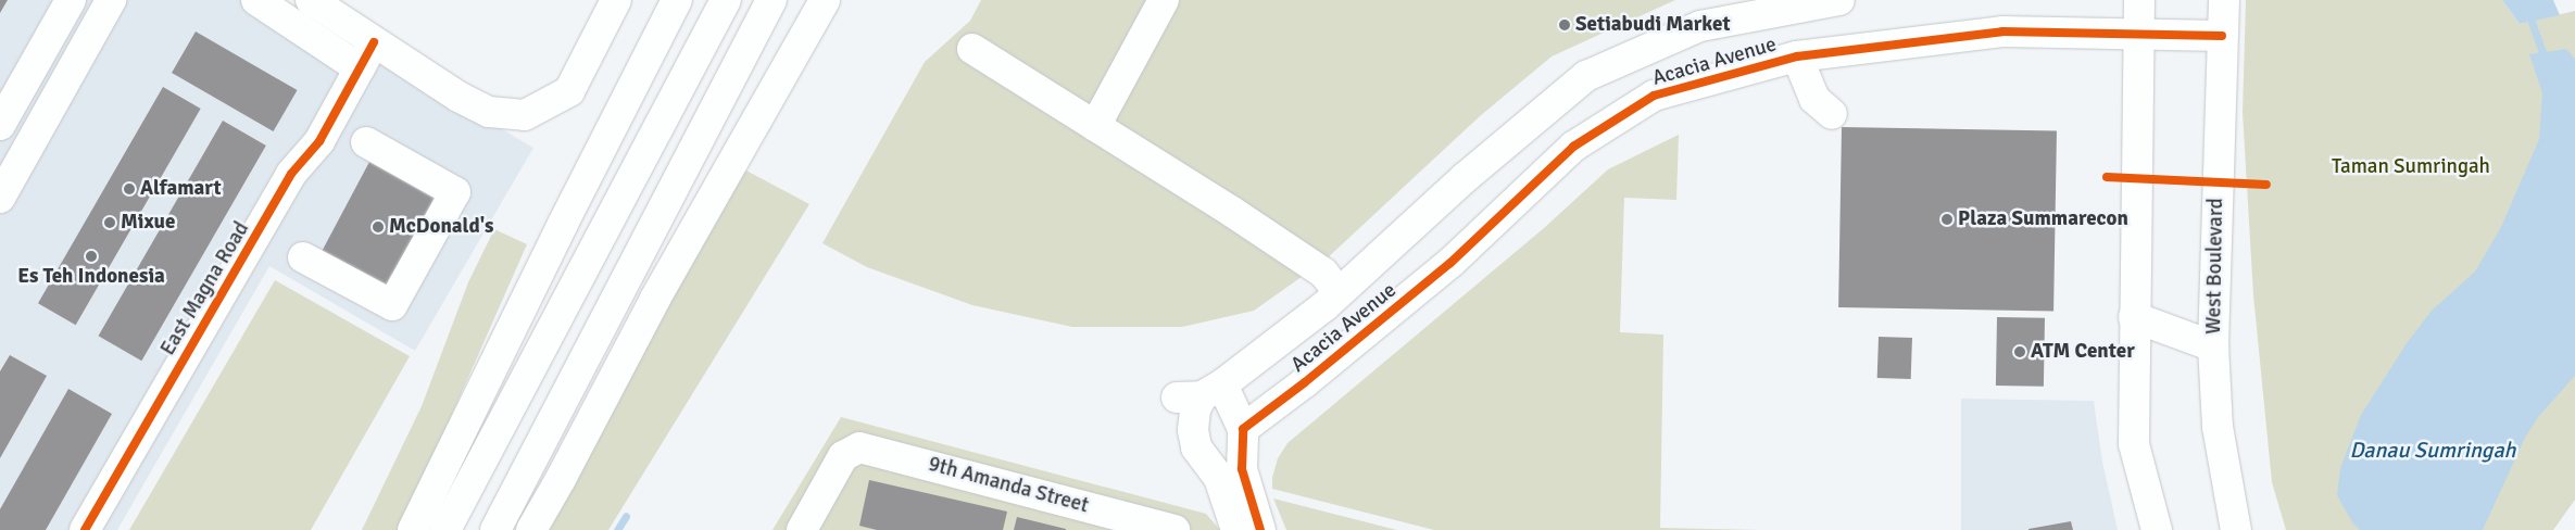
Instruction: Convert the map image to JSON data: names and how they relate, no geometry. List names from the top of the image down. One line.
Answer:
{"streets":{"main road":["Acacia Avenue","West Boulevard","East Magna Road","9th Amanda Street"]},"crossings":[["Acacia Avenue","West Boulevard"]],"water":["Danau Sumringah"],"parks":["Taman Sumringah"],"places":["Setiabudi Market","Alfamart","Plaza Summarecon","Mixue","McDonald's","Es Teh Indonesia","ATM Center"]}
